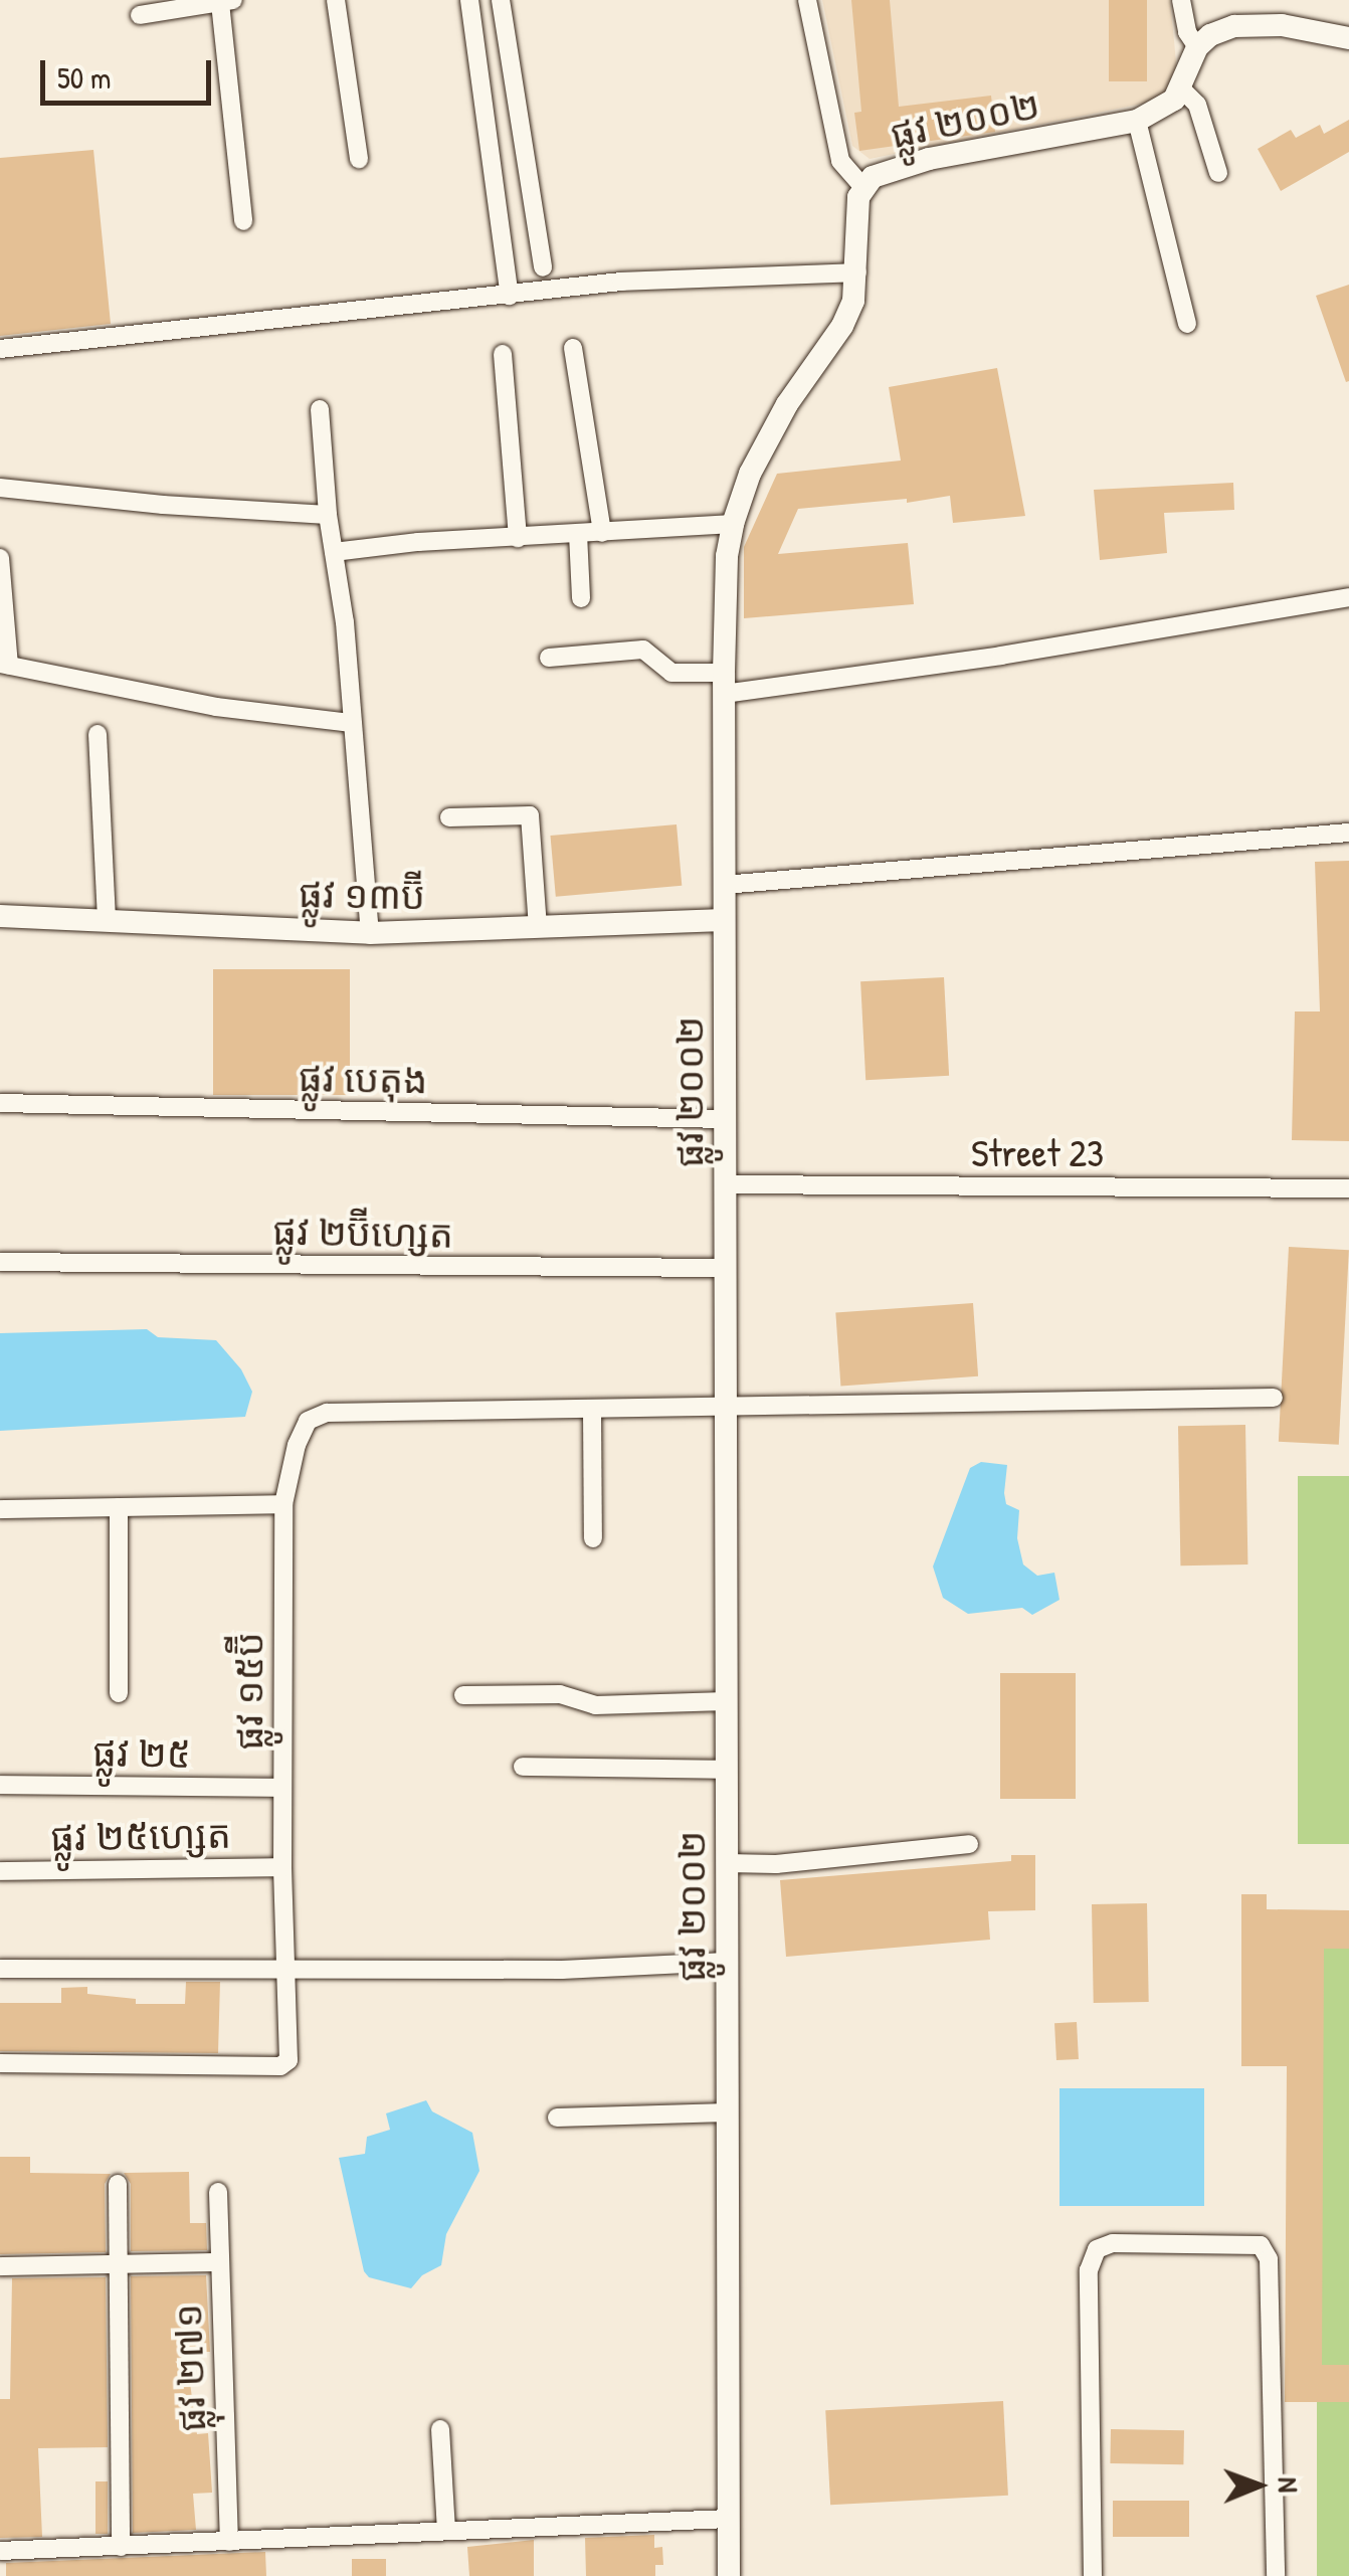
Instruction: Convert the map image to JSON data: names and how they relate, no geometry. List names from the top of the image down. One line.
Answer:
{"streets":{"street":["ផ្លូវ ២០០២","ផ្លូវ ១៣ប៊ី","ផ្លូវ បេតុង","Street 23","ផ្លូវ ២ប៊ីហ្សេត","ផ្លូវ ១៥ប៊ី","ផ្លូវ ២៥","ផ្លូវ ២៥ហ្សេត","ផ្លុវ ២៧១"]},"crossings":[["ផ្លូវ ២០០២","ផ្លូវ ១៣ប៊ី"],["ផ្លូវ ២០០២","ផ្លូវ បេតុង"],["ផ្លូវ ២០០២","Street 23"],["ផ្លូវ ២០០២","ផ្លូវ ២ប៊ីហ្សេត"],["ផ្លូវ ១៥ប៊ី","ផ្លូវ ២៥"],["ផ្លូវ ១៥ប៊ី","ផ្លូវ ២៥ហ្សេត"]],"scale_bar":"50 m","north":"right"}
